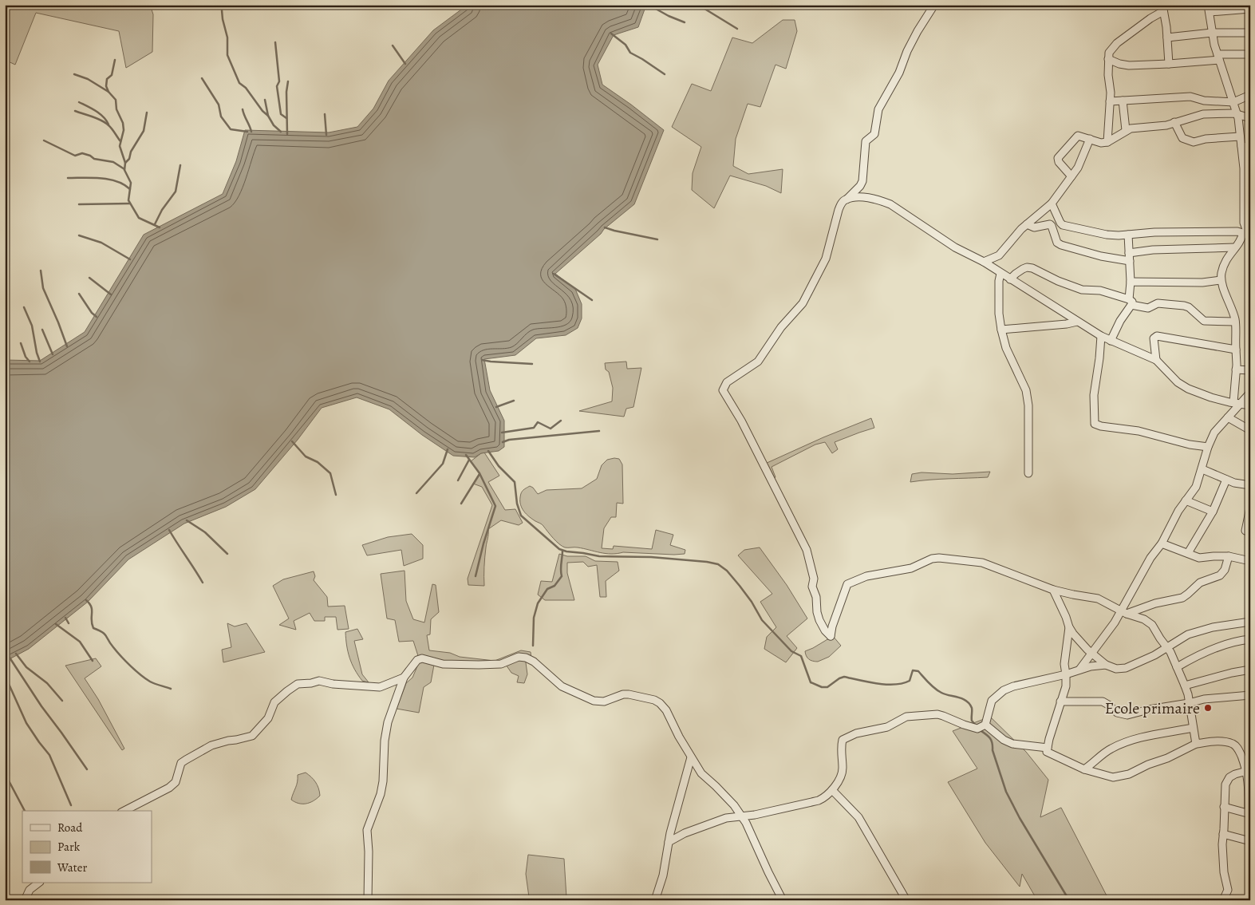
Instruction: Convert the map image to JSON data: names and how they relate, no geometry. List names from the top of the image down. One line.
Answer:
{"places":["Ecole primaire"],"legend":["Road","Park","Water"]}
